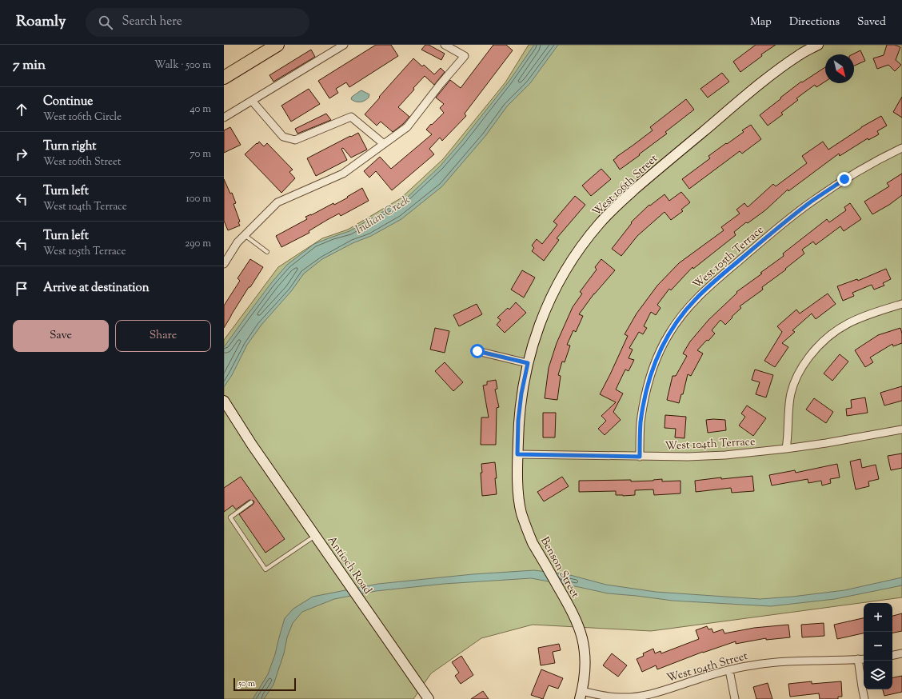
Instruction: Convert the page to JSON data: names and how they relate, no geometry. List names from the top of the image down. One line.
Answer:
{"streets":{"street":["West 106th Street","West 105th Terrace","West 104th Terrace","Antioch Road","Benson Street","West 104th Street"]},"crossings":[["West 106th Street","West 104th Terrace"],["West 106th Street","Benson Street"],["West 105th Terrace","West 104th Terrace"],["West 104th Terrace","Benson Street"],["Benson Street","West 104th Street"]],"water":["Indian Creek"],"scale_bar":"50 m","north":"bottom right","page":{"header":"Roamly","search":"Search here","nav":["Map","Directions","Saved"],"heading":["7 min","Walk · 500 m"],"list":[["Continue","West 106th Circle","40 m"],["Turn right","West 106th Street","70 m"],["Turn left","West 104th Terrace","100 m"],["Turn left","West 105th Terrace","290 m"],"Arrive at destination"],"buttons":["Save","Share"],"map_buttons":["+","−"],"scale":"50 m"}}
